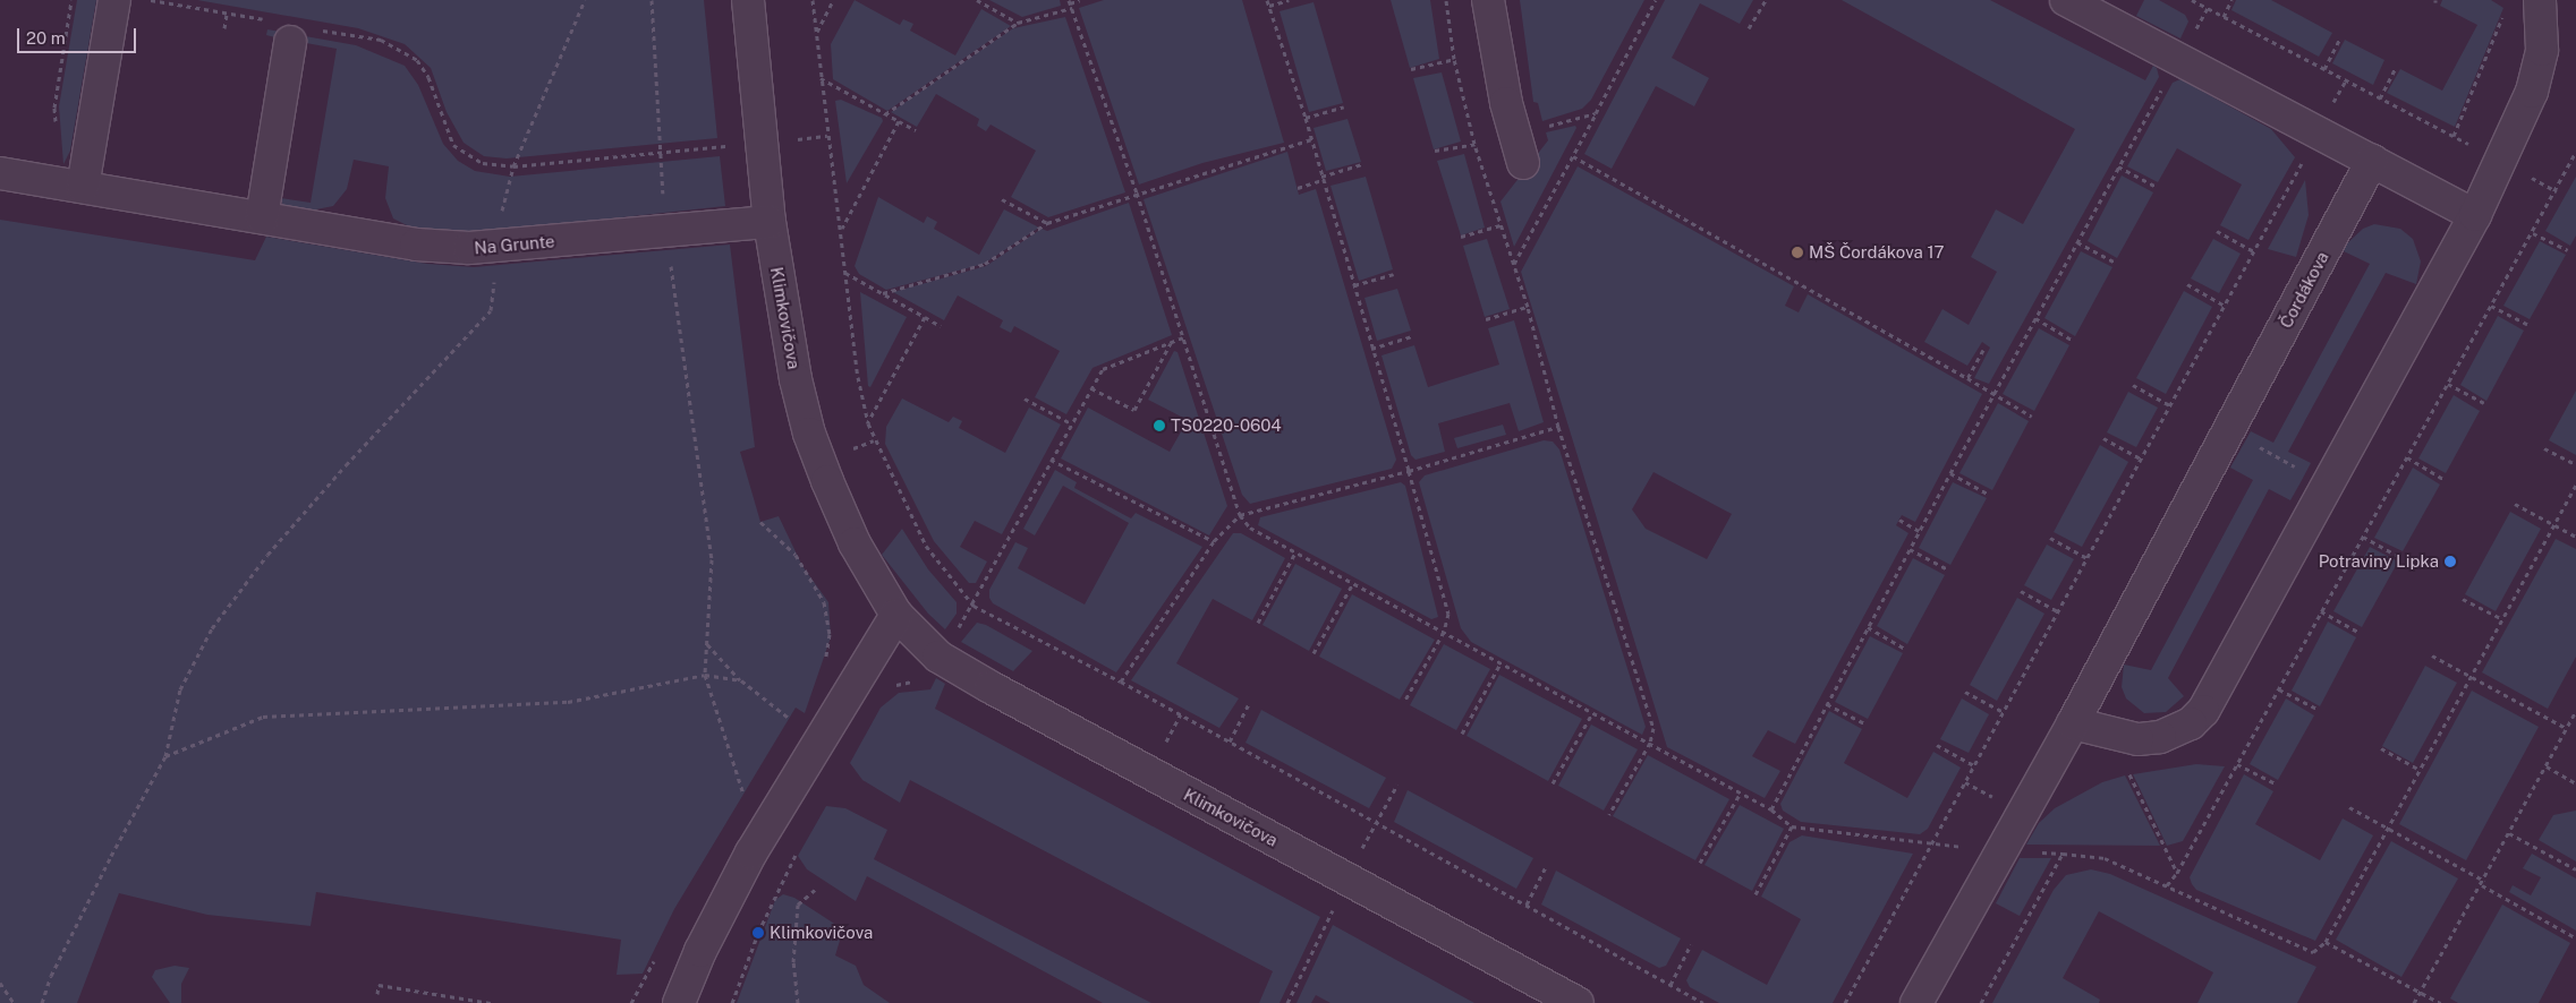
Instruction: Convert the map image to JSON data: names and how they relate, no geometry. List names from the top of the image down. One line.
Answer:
{"streets":{"street":["Na Grunte","Čordákova","Klimkovičova"]},"crossings":[["Na Grunte","Klimkovičova"]],"places":["MŠ Čordákova 17","TS0220-0604","Potraviny Lipka","Klimkovičova"],"scale_bar":"20 m"}
